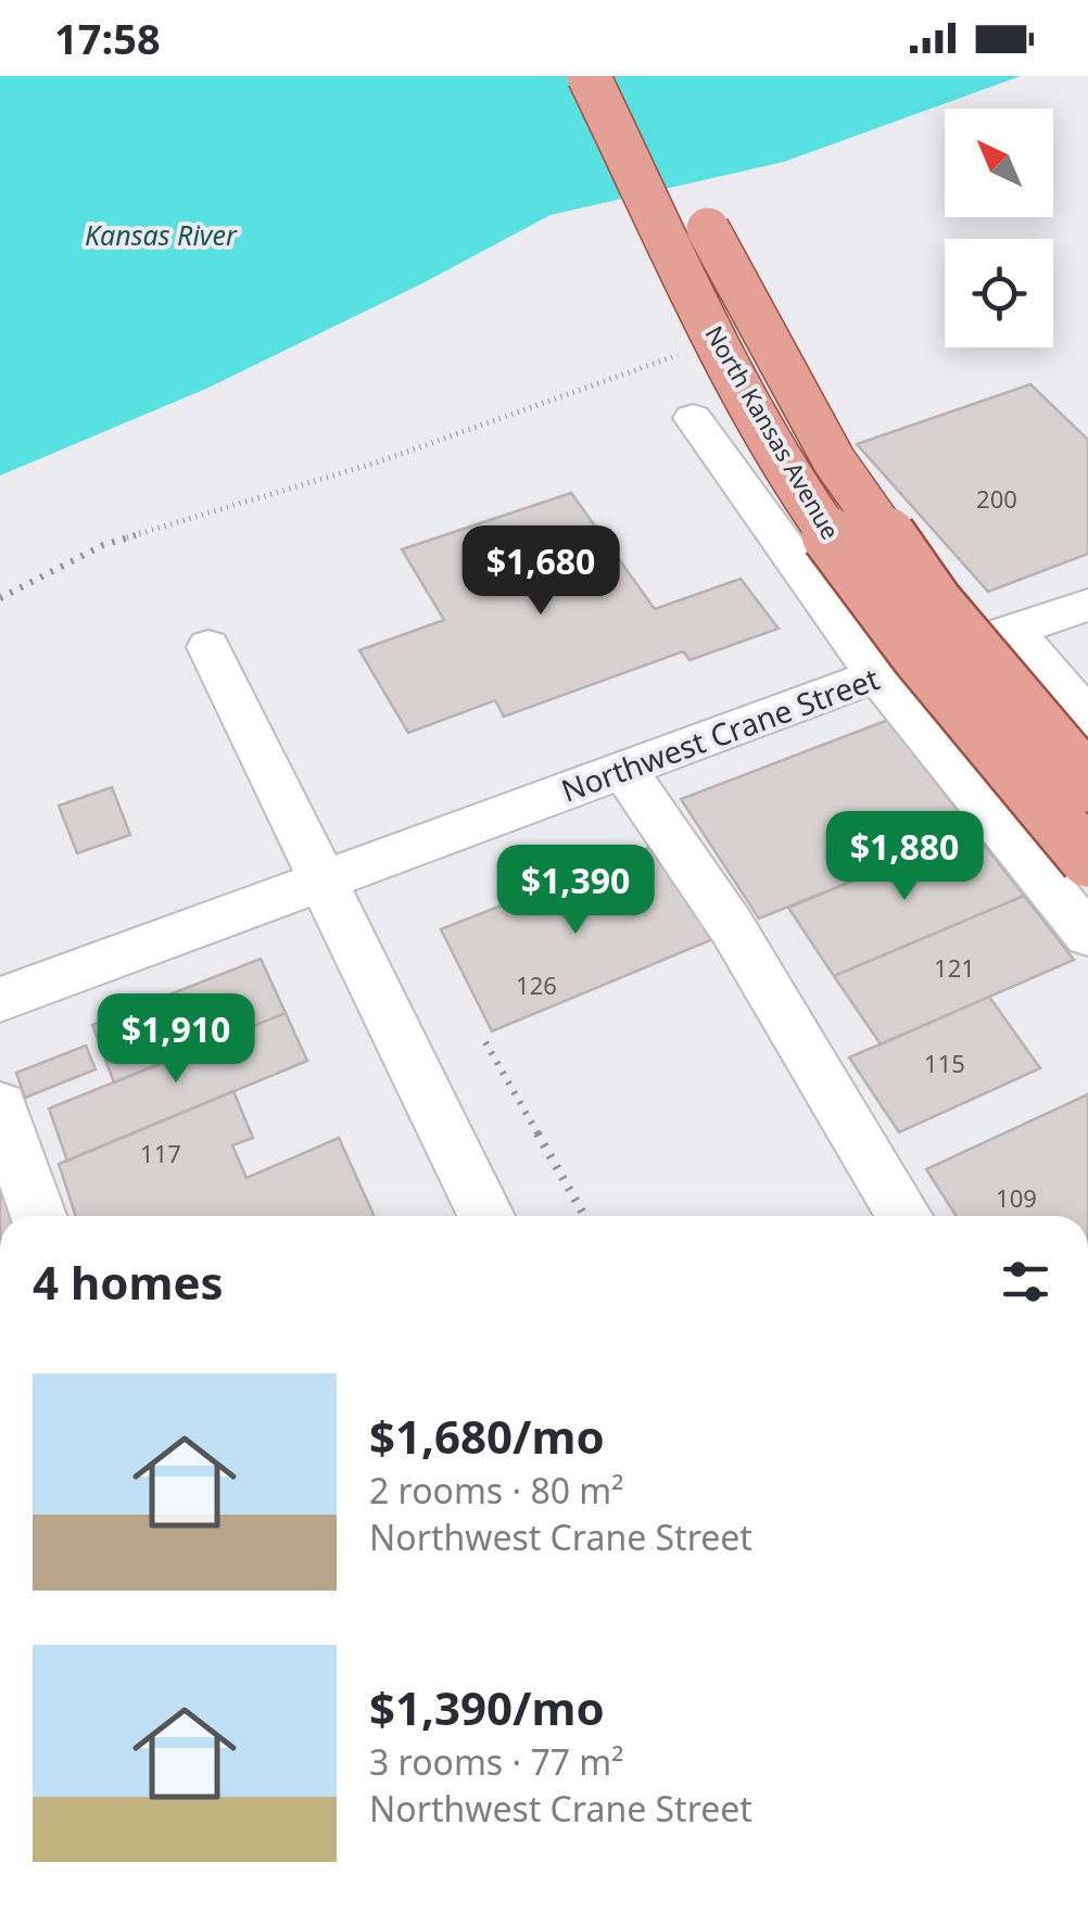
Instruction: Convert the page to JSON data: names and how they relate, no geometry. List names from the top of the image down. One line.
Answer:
{"streets":{"main road":["North Kansas Avenue"],"street":["Northwest Crane Street"]},"crossings":[["North Kansas Avenue","Northwest Crane Street"]],"water":["Kansas River"],"house_numbers":["200","121","126","115","117","109"],"north":"top left","page":{"status":"17:58","price":["$1,680","$1,880","$1,390","$1,910"],"heading":"4 homes","list":[{"name":"$1,680/mo","note":"2 rooms · 80 m² · Northwest Crane Street"},{"name":"$1,390/mo","note":"3 rooms · 77 m² · Northwest Crane Street"}]}}
